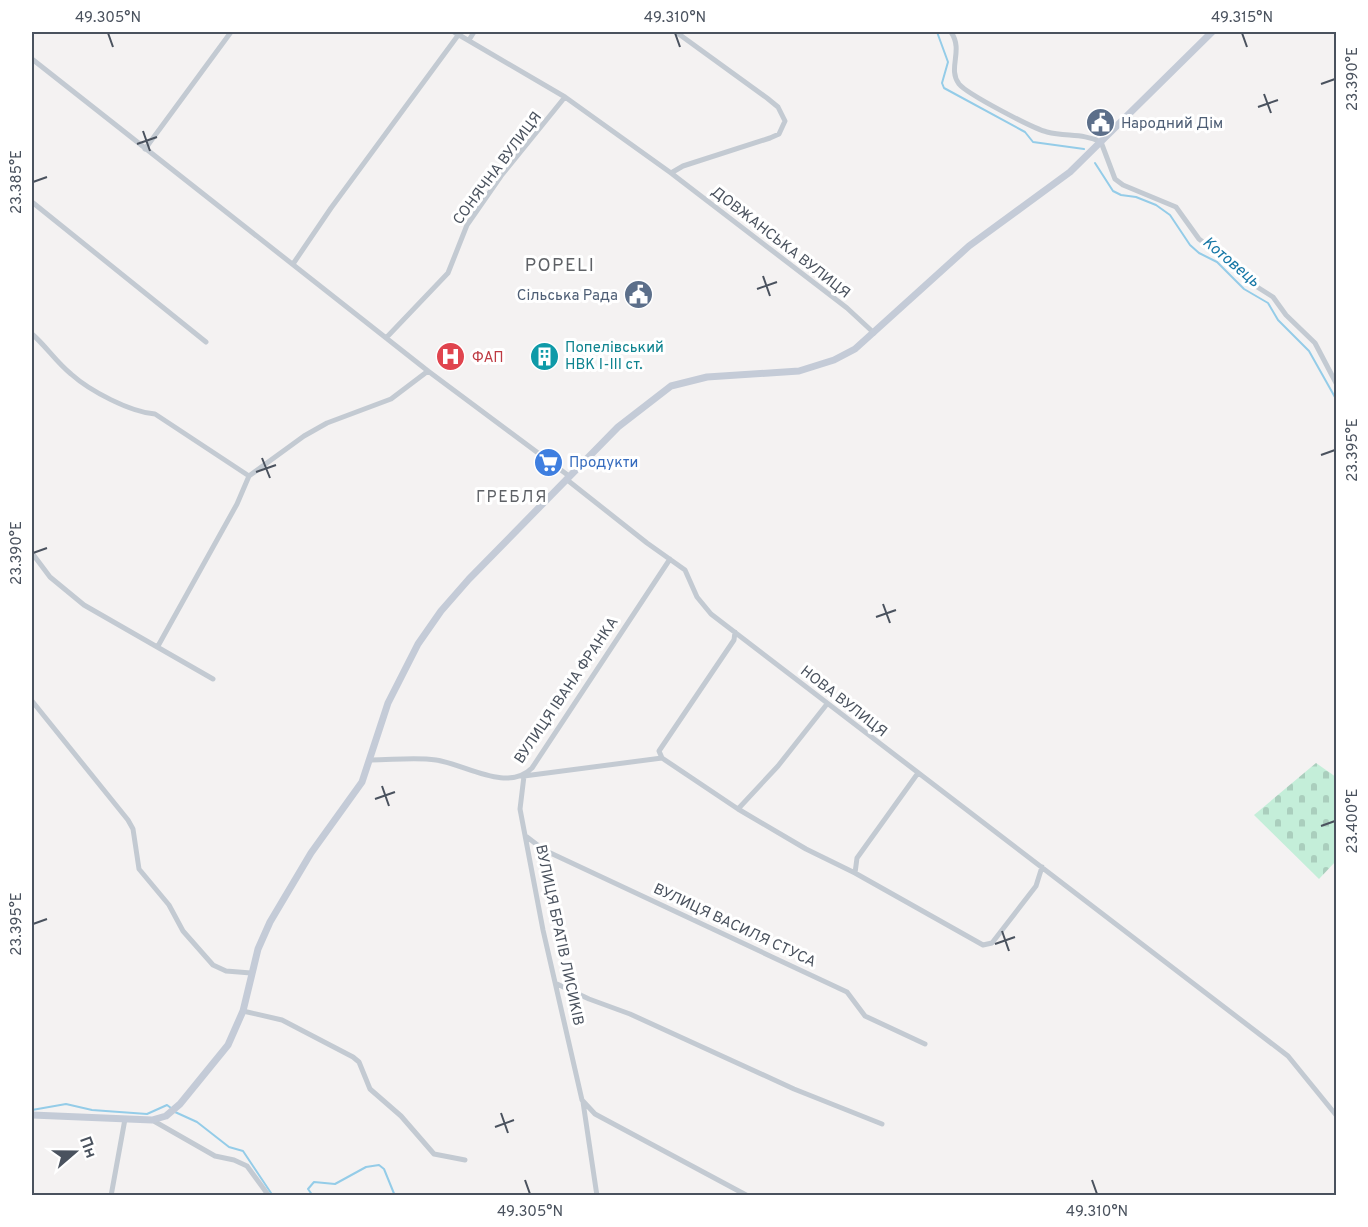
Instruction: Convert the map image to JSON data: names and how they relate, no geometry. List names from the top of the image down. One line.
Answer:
{"streets":{"street":["СОНЯЧНА ВУЛИЦЯ","ДОВЖАНСЬКА ВУЛИЦЯ","ВУЛИЦЯ ІВАНА ФРАНКА","НОВА ВУЛИЦЯ","ВУЛИЦЯ ВАСИЛЯ СТУСА","ВУЛИЦЯ БРАТІВ ЛИСИКІВ"]},"crossings":[["СОНЯЧНА ВУЛИЦЯ","ДОВЖАНСЬКА ВУЛИЦЯ"],["ВУЛИЦЯ ІВАНА ФРАНКА","НОВА ВУЛИЦЯ"],["ВУЛИЦЯ ІВАНА ФРАНКА","ВУЛИЦЯ БРАТІВ ЛИСИКІВ"],["ВУЛИЦЯ ВАСИЛЯ СТУСА","ВУЛИЦЯ БРАТІВ ЛИСИКІВ"]],"districts":["POPELI","ГРЕБЛЯ"],"water":["Котовець"],"places":{"public building":["Народний Дім","Сільська Рада"],"building":["Попелівський НВК І-ІІІ ст."],"hospital":["ФАП"],"supermarket":["Продукти"]},"north":"right","coordinates":["49.305°N","49.310°N","49.315°N","23.390°E","23.385°E","23.395°E","23.400°E"]}
